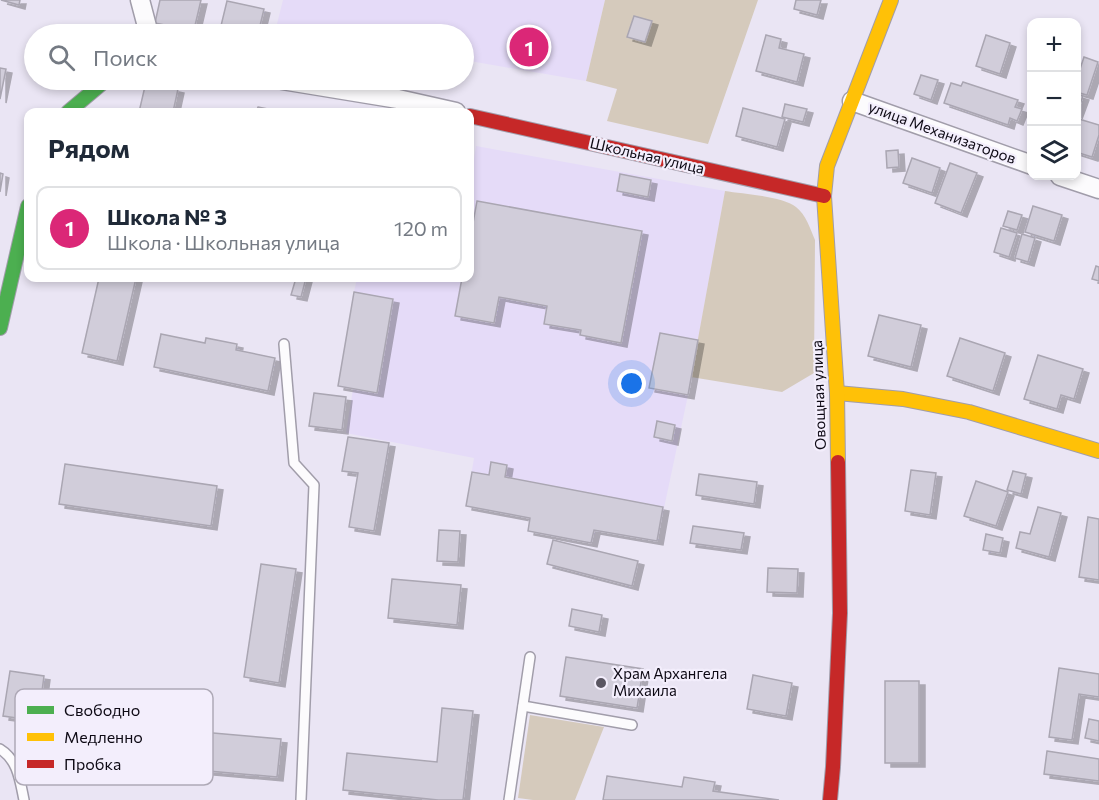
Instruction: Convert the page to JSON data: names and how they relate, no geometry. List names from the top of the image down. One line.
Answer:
{"streets":{"street":["улица Механизаторов","Школьная улица","Овощная улица"]},"crossings":[["улица Механизаторов","Овощная улица"],["Школьная улица","Овощная улица"]],"places":["Храм Архангела Михаила"],"legend":["Свободно","Медленно","Пробка"],"page":{"map_buttons":["+","−"],"search":"Поиск","pins":"1","heading":"Рядом","list":[{"mark":"1","name":"Школа № 3","note":"Школа · Школьная улица","value":"120 m"}]}}
